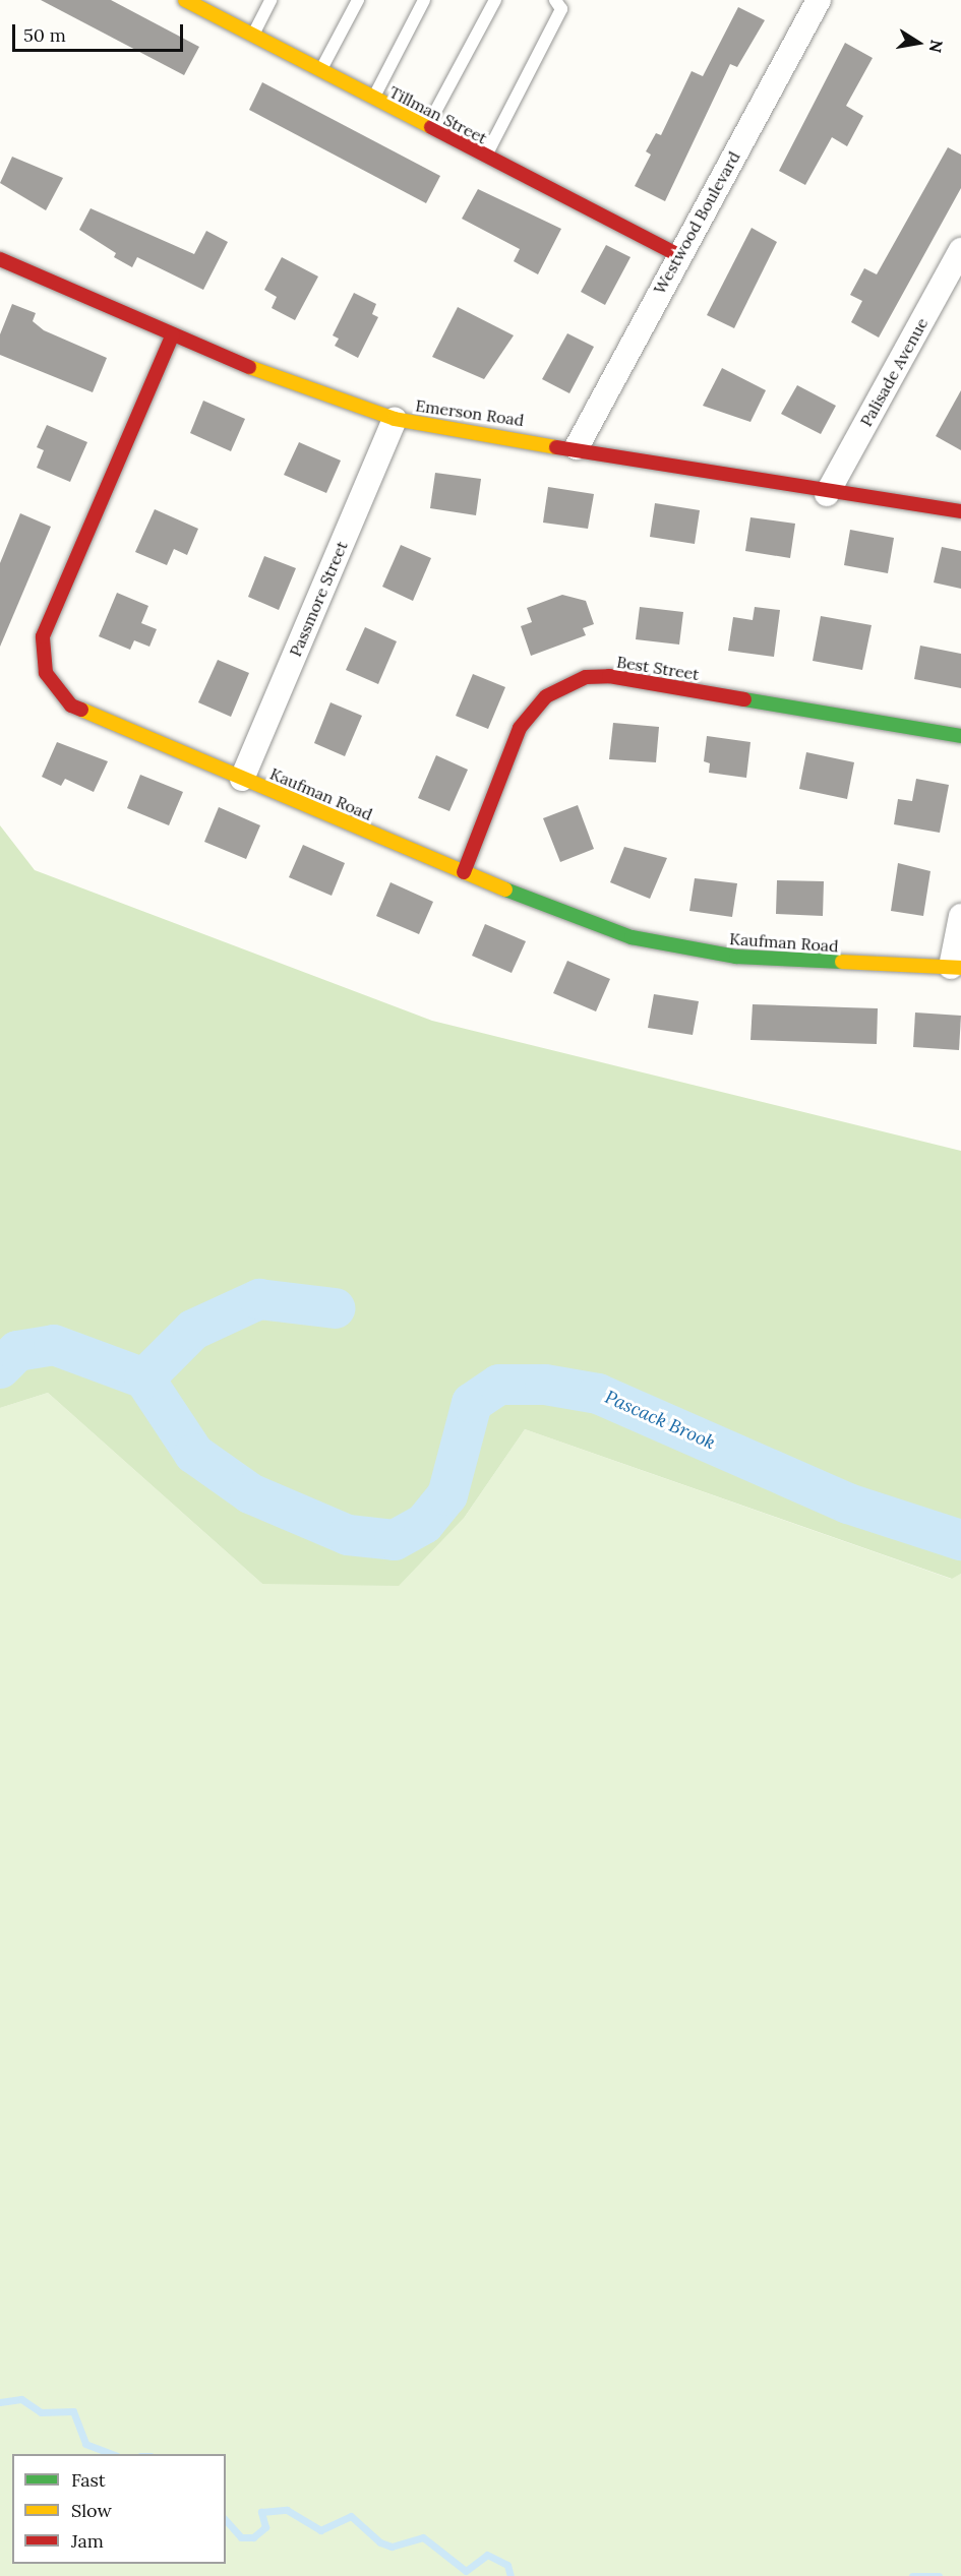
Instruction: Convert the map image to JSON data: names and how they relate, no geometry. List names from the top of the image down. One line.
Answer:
{"streets":{"street":["Tillman Street","Westwood Boulevard","Palisade Avenue","Emerson Road","Passmore Street","Best Street","Kaufman Road"]},"crossings":[["Tillman Street","Westwood Boulevard"],["Westwood Boulevard","Emerson Road"],["Palisade Avenue","Emerson Road"],["Emerson Road","Passmore Street"],["Emerson Road","Kaufman Road"],["Passmore Street","Kaufman Road"],["Best Street","Kaufman Road"]],"water":["Pascack Brook"],"legend":["Fast","Slow","Jam"],"scale_bar":"50 m","north":"right"}
